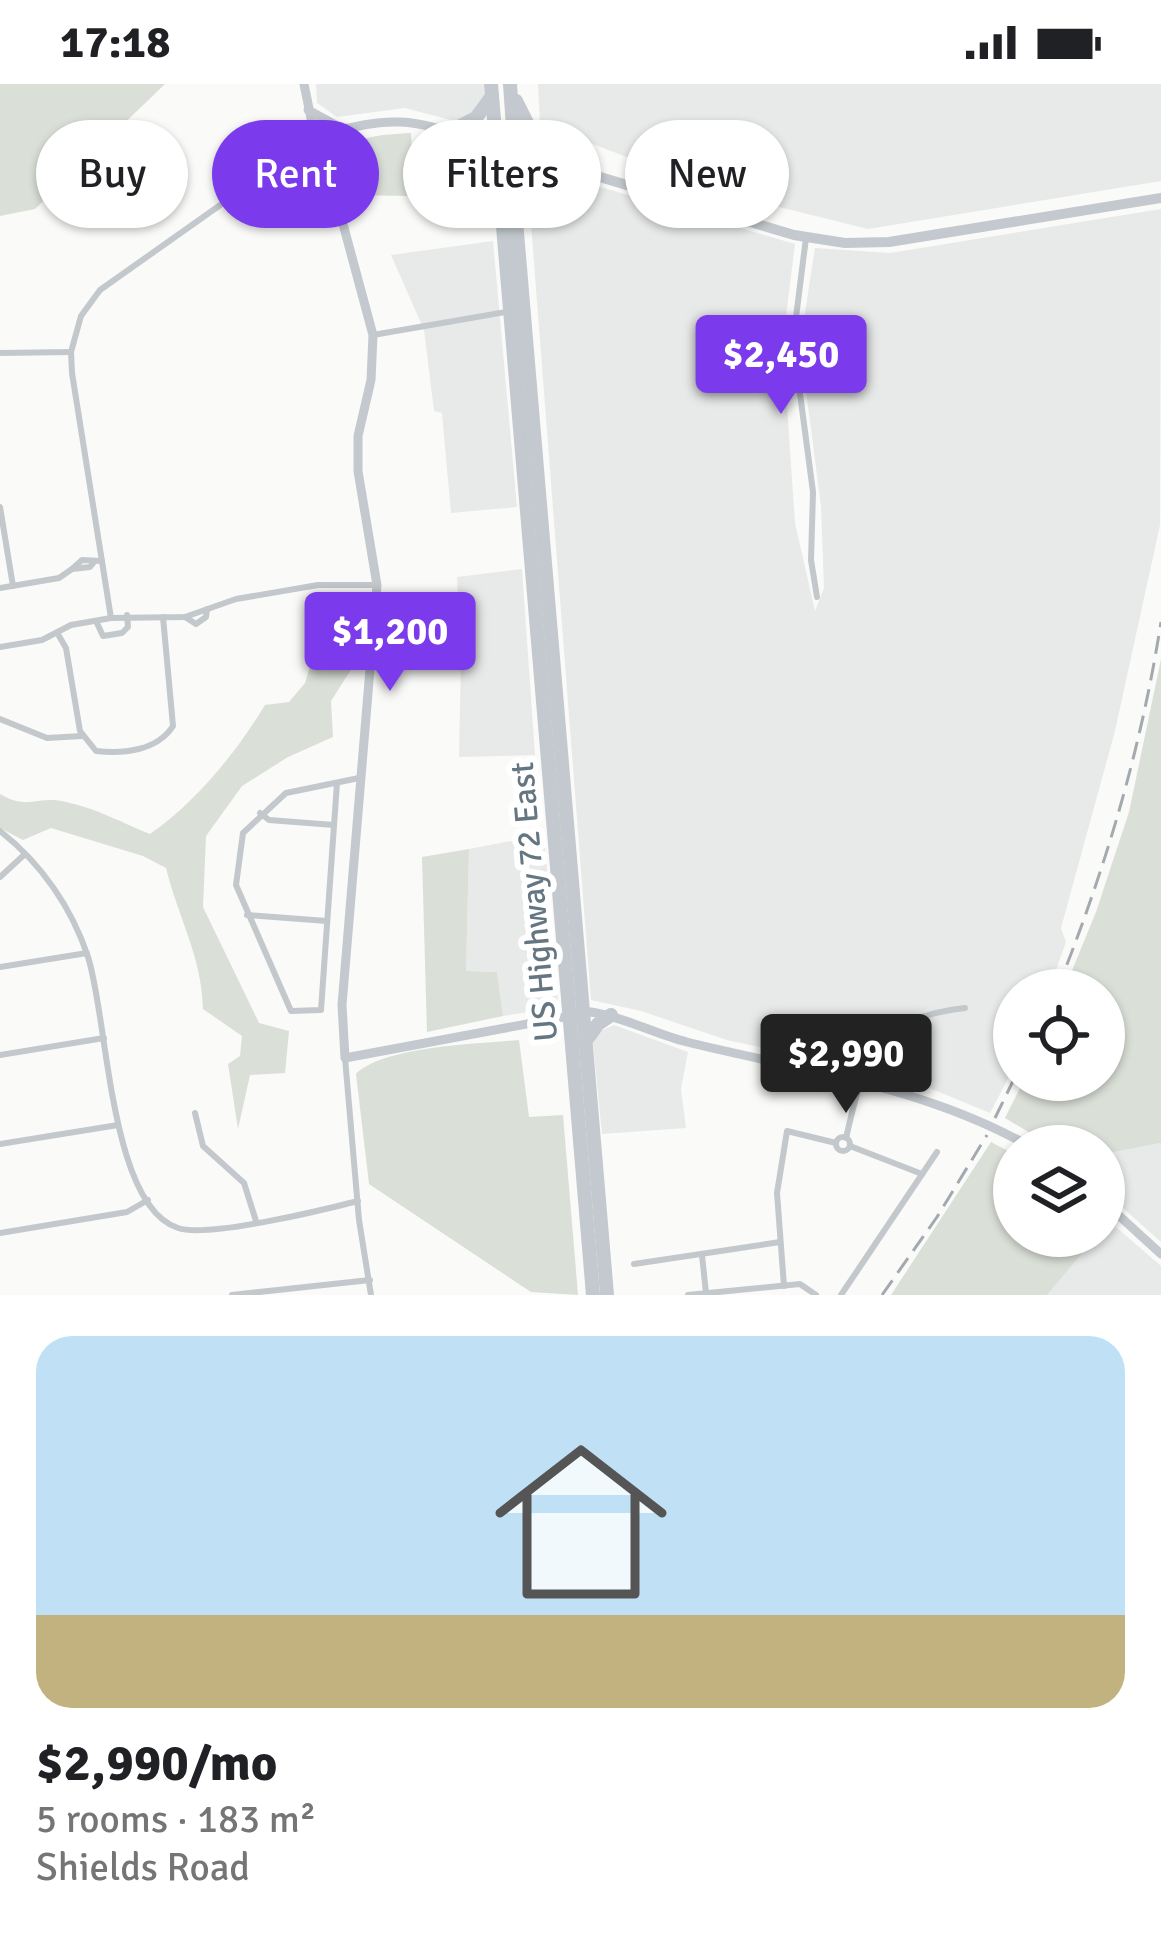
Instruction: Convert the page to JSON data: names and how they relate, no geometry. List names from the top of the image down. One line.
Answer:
{"streets":{"highway":["US Highway 72 East"]},"page":{"status":"17:18","chip":["Buy","Rent","Filters","New"],"price":["$2,450","$1,200","$2,990"],"list":[{"name":"$2,990/mo","note":"5 rooms · 183 m² · Shields Road"}]}}
